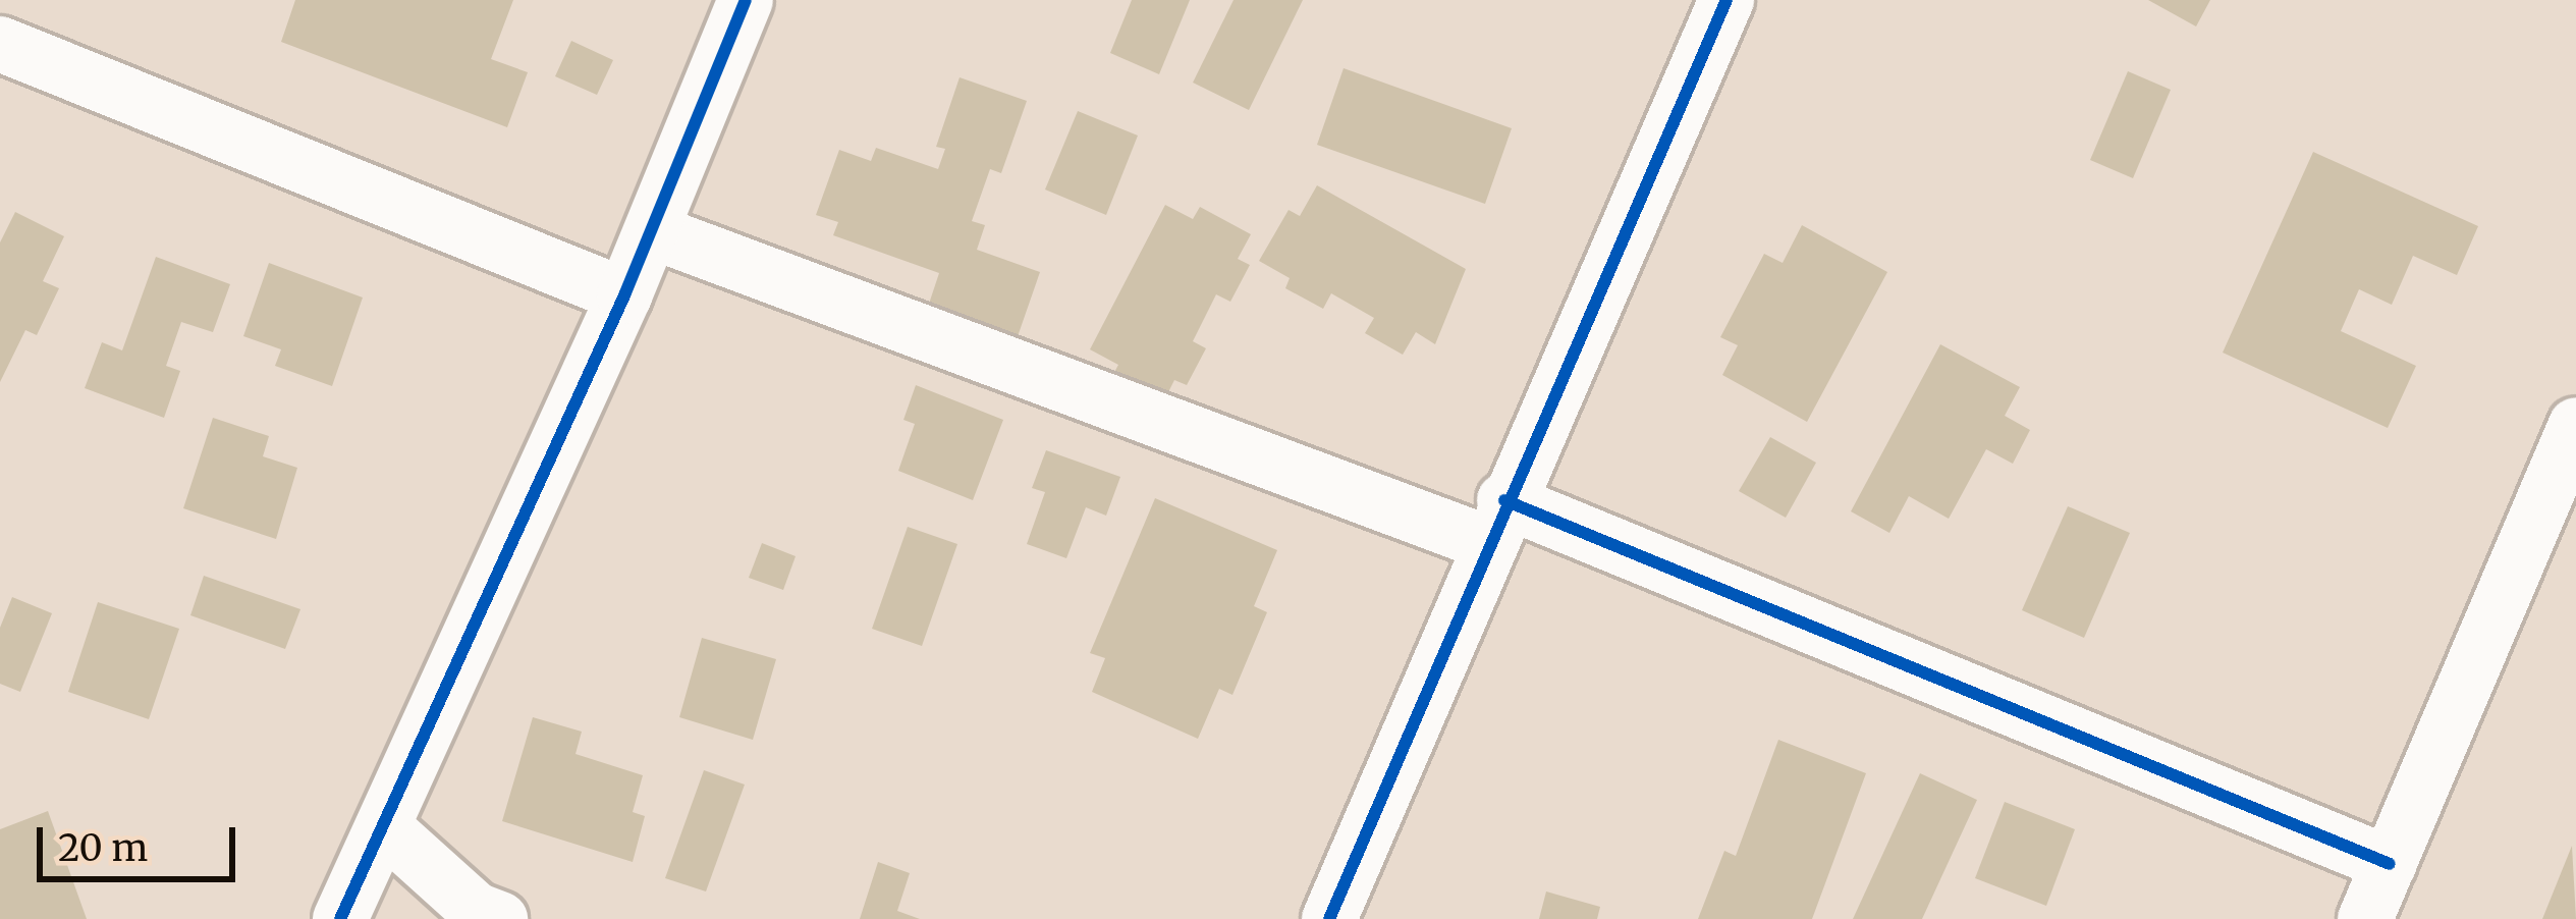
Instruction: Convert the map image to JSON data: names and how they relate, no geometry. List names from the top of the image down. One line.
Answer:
{"scale_bar":"20 m"}
